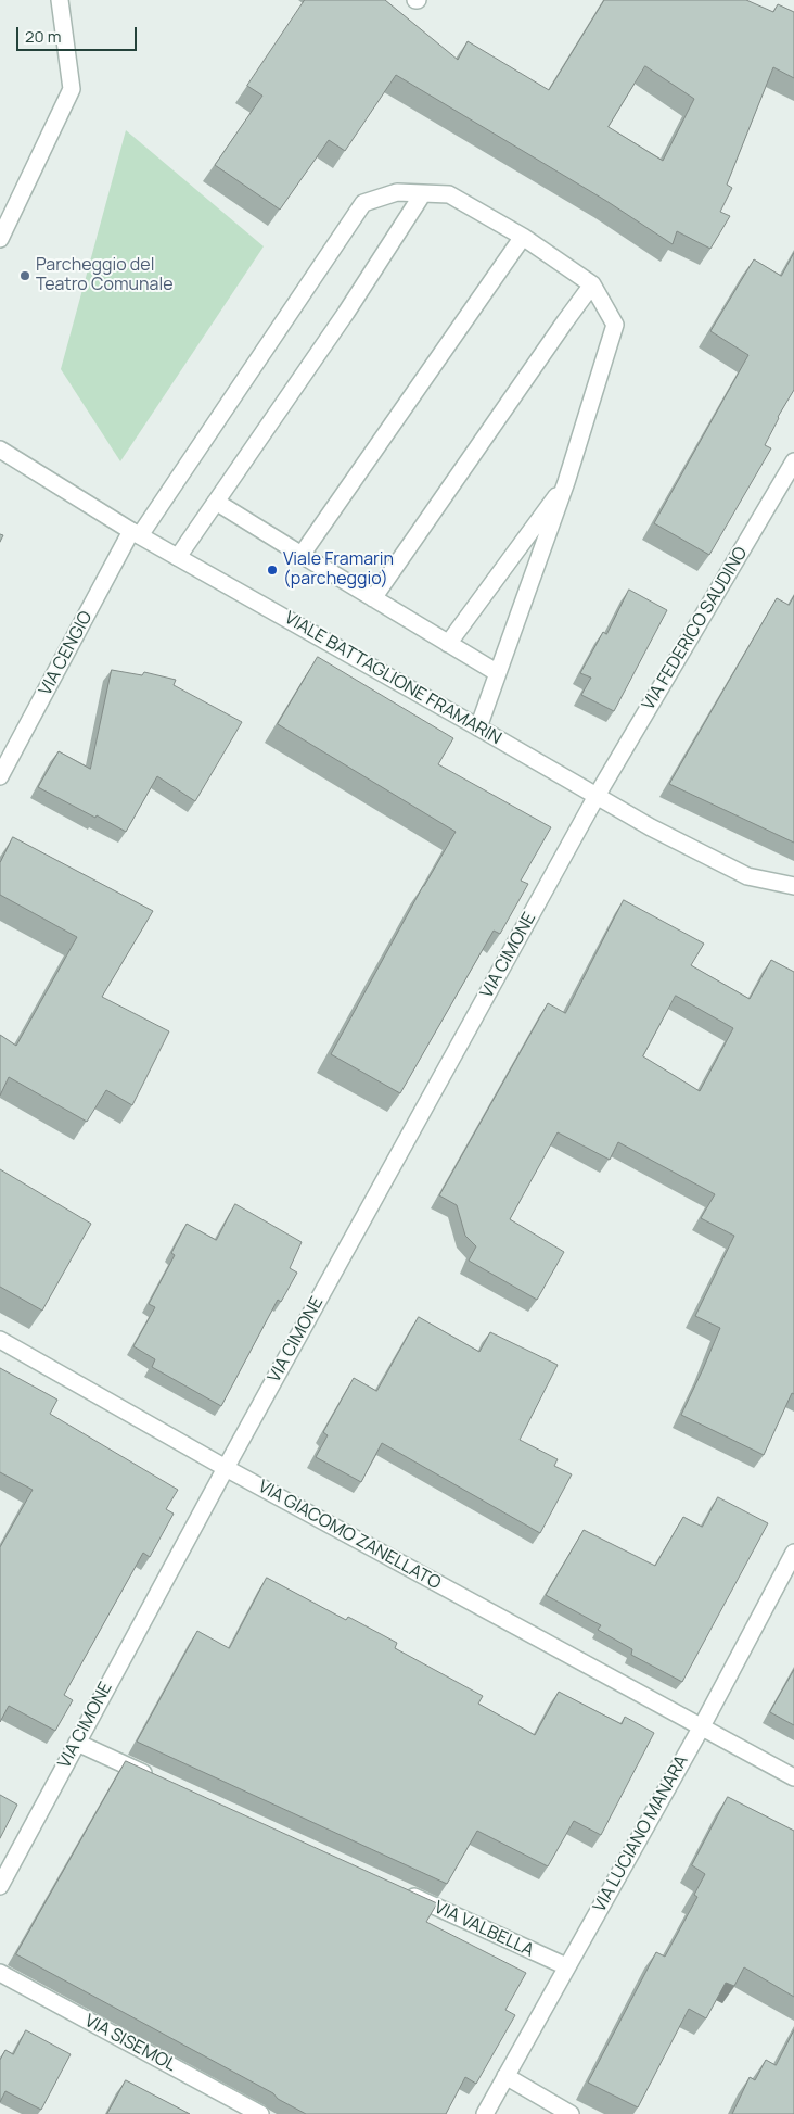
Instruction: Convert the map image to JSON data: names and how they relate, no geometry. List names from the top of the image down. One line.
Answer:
{"streets":{"street":["VIA FEDERICO SAUDINO","VIA CENGIO","VIALE BATTAGLIONE FRAMARIN","VIA CIMONE","VIA GIACOMO ZANELLATO","VIA LUCIANO MANARA","VIA VALBELLA","VIA SISEMOL"]},"crossings":[["VIA FEDERICO SAUDINO","VIALE BATTAGLIONE FRAMARIN"],["VIA FEDERICO SAUDINO","VIA CIMONE"],["VIA CENGIO","VIALE BATTAGLIONE FRAMARIN"],["VIALE BATTAGLIONE FRAMARIN","VIA CIMONE"],["VIA CIMONE","VIA GIACOMO ZANELLATO"],["VIA GIACOMO ZANELLATO","VIA LUCIANO MANARA"],["VIA LUCIANO MANARA","VIA VALBELLA"]],"places":["Parcheggio del Teatro Comunale","Viale Framarin (parcheggio)"],"scale_bar":"20 m"}
